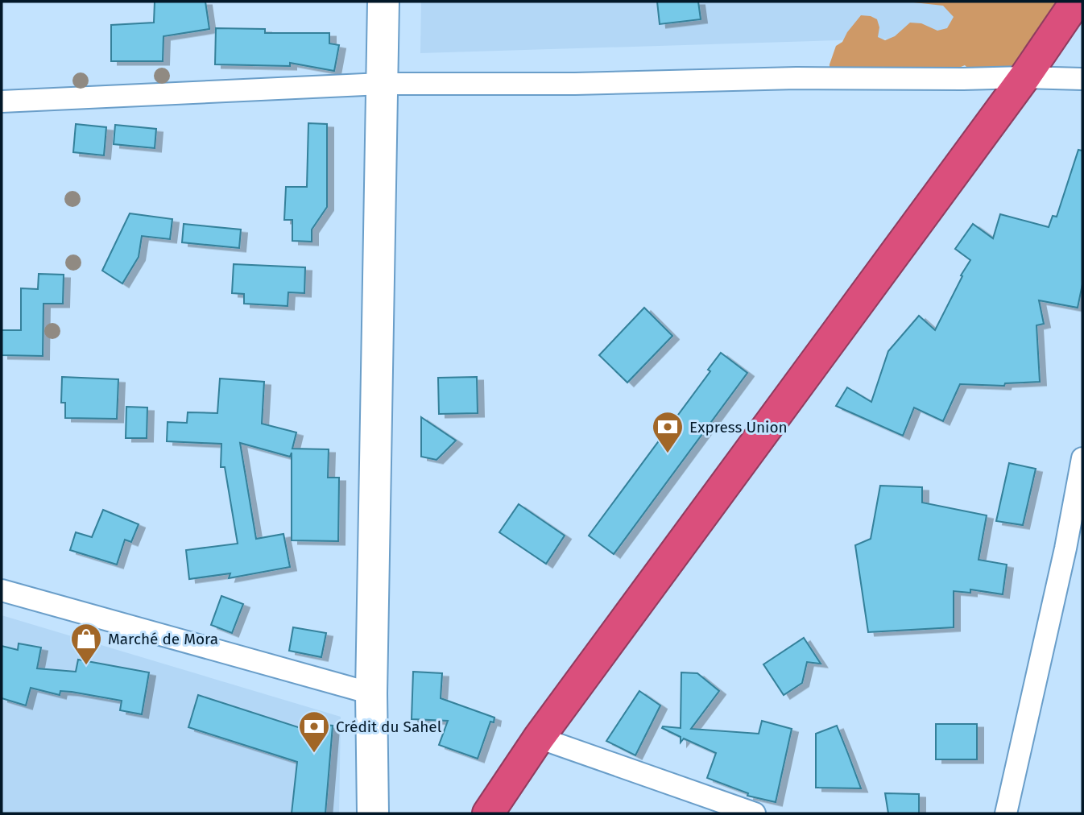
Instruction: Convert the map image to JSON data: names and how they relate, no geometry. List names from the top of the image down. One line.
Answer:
{"places":{"bank":["Express Union","Crédit du Sahel"],"shop":["Marché de Mora"]}}
